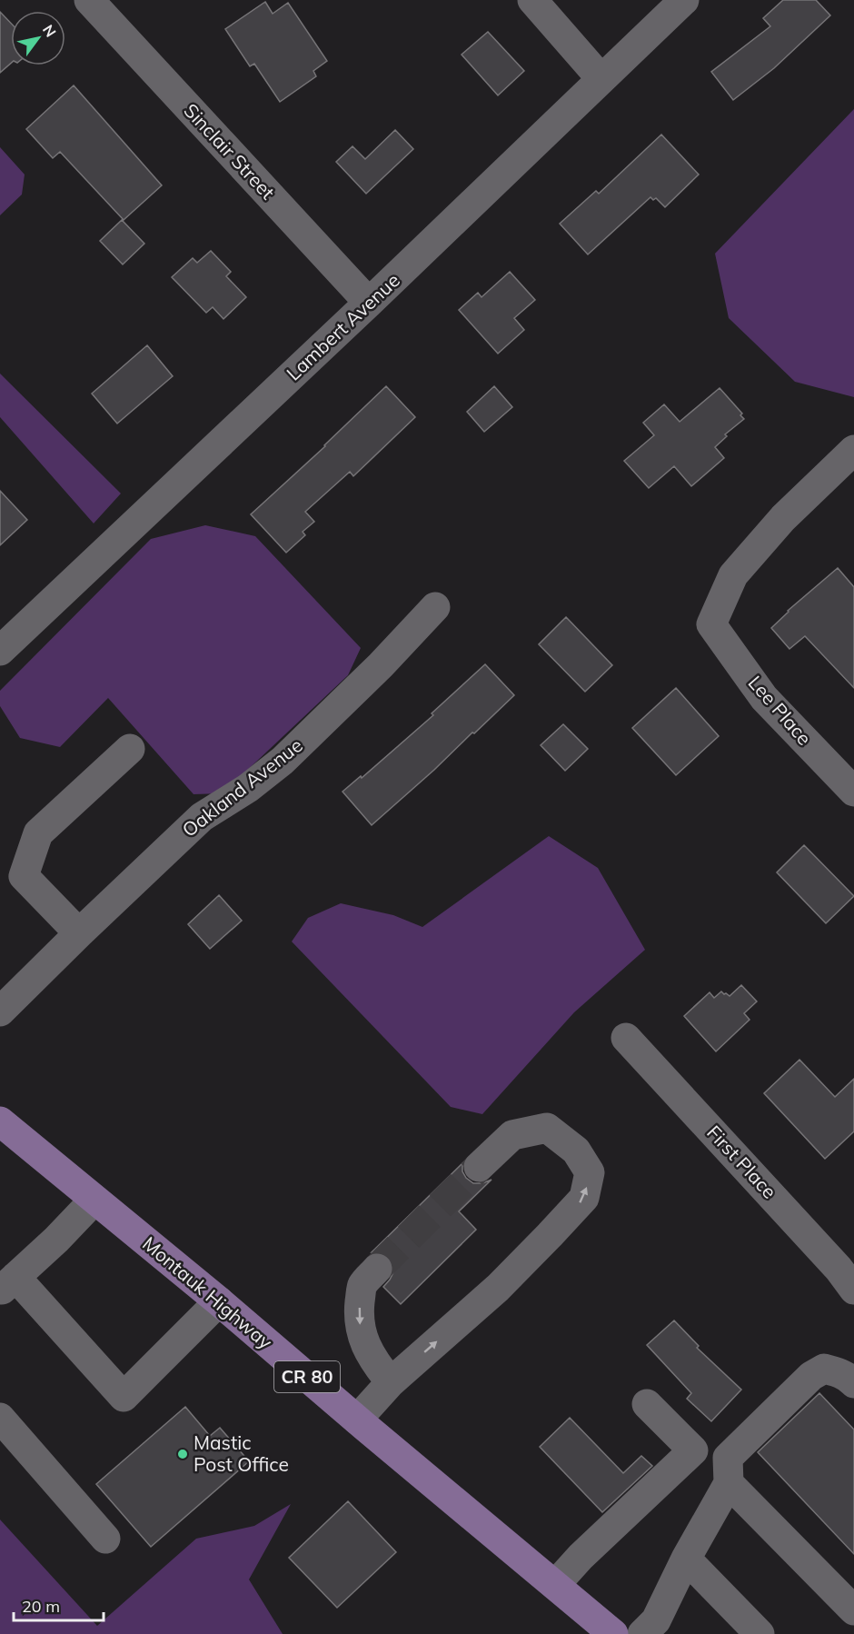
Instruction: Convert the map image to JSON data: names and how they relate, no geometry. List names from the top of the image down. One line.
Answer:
{"streets":{"main road":["Montauk Highway","CR 80"],"street":["Sinclair Street","Lambert Avenue","Lee Place","Oakland Avenue","First Place"]},"crossings":[["Sinclair Street","Lambert Avenue"]],"places":["Mastic Post Office"],"scale_bar":"20 m","north":"top right"}
